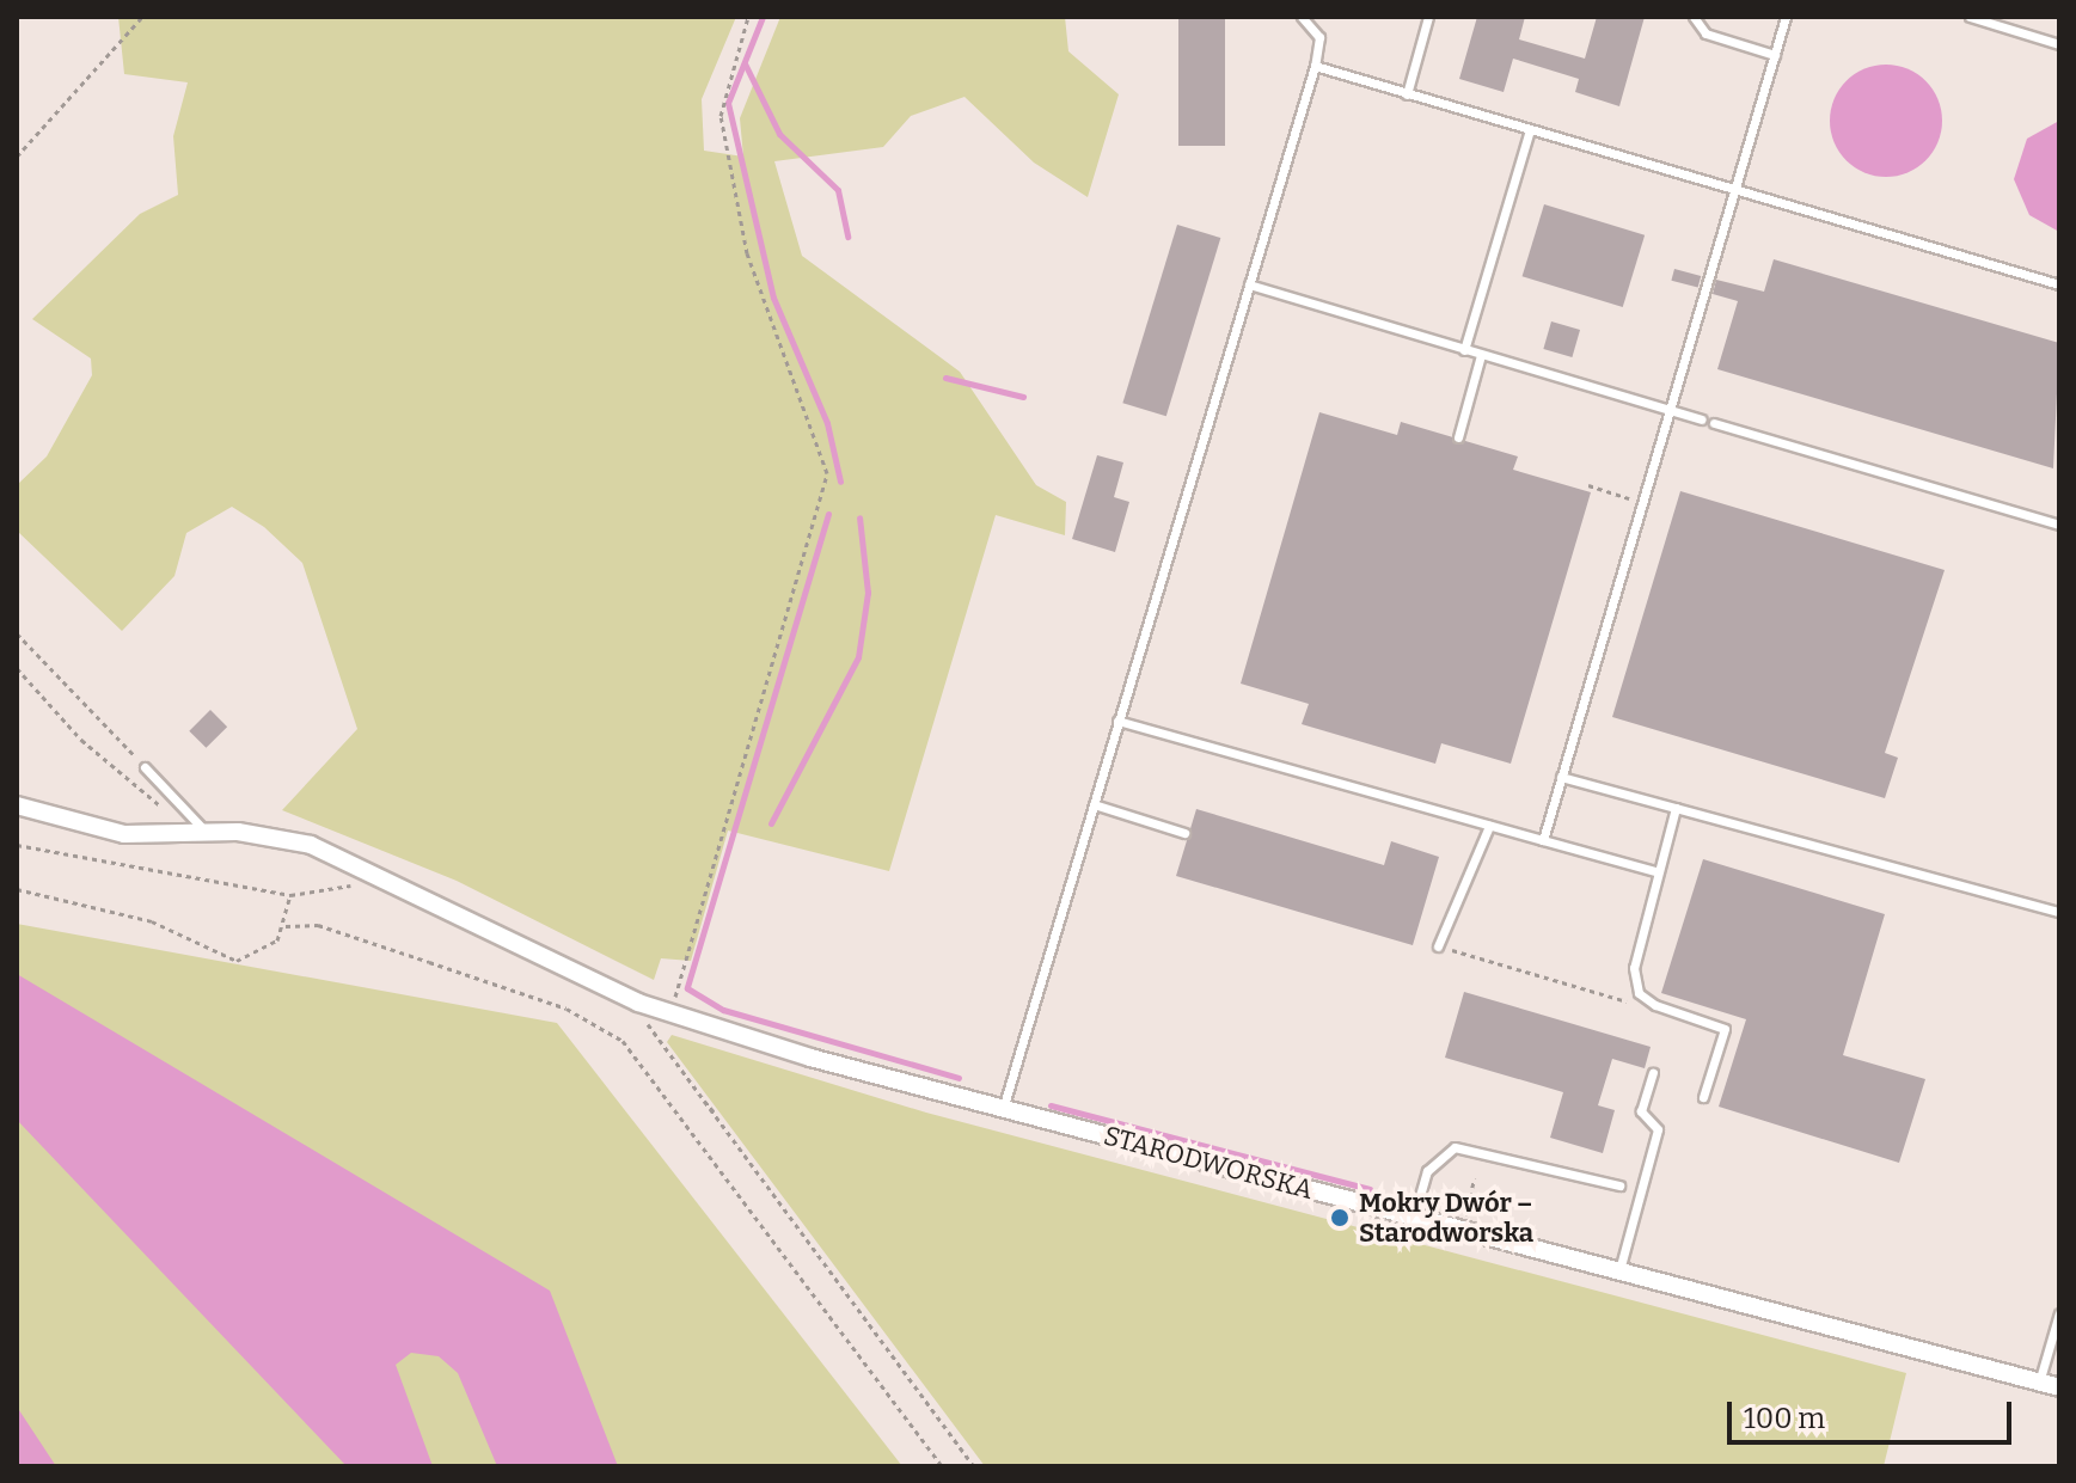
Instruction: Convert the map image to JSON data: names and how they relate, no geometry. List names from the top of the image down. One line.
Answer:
{"streets":{"street":["STARODWORSKA"]},"places":["Mokry Dwór – Starodworska"],"scale_bar":"100 m"}
